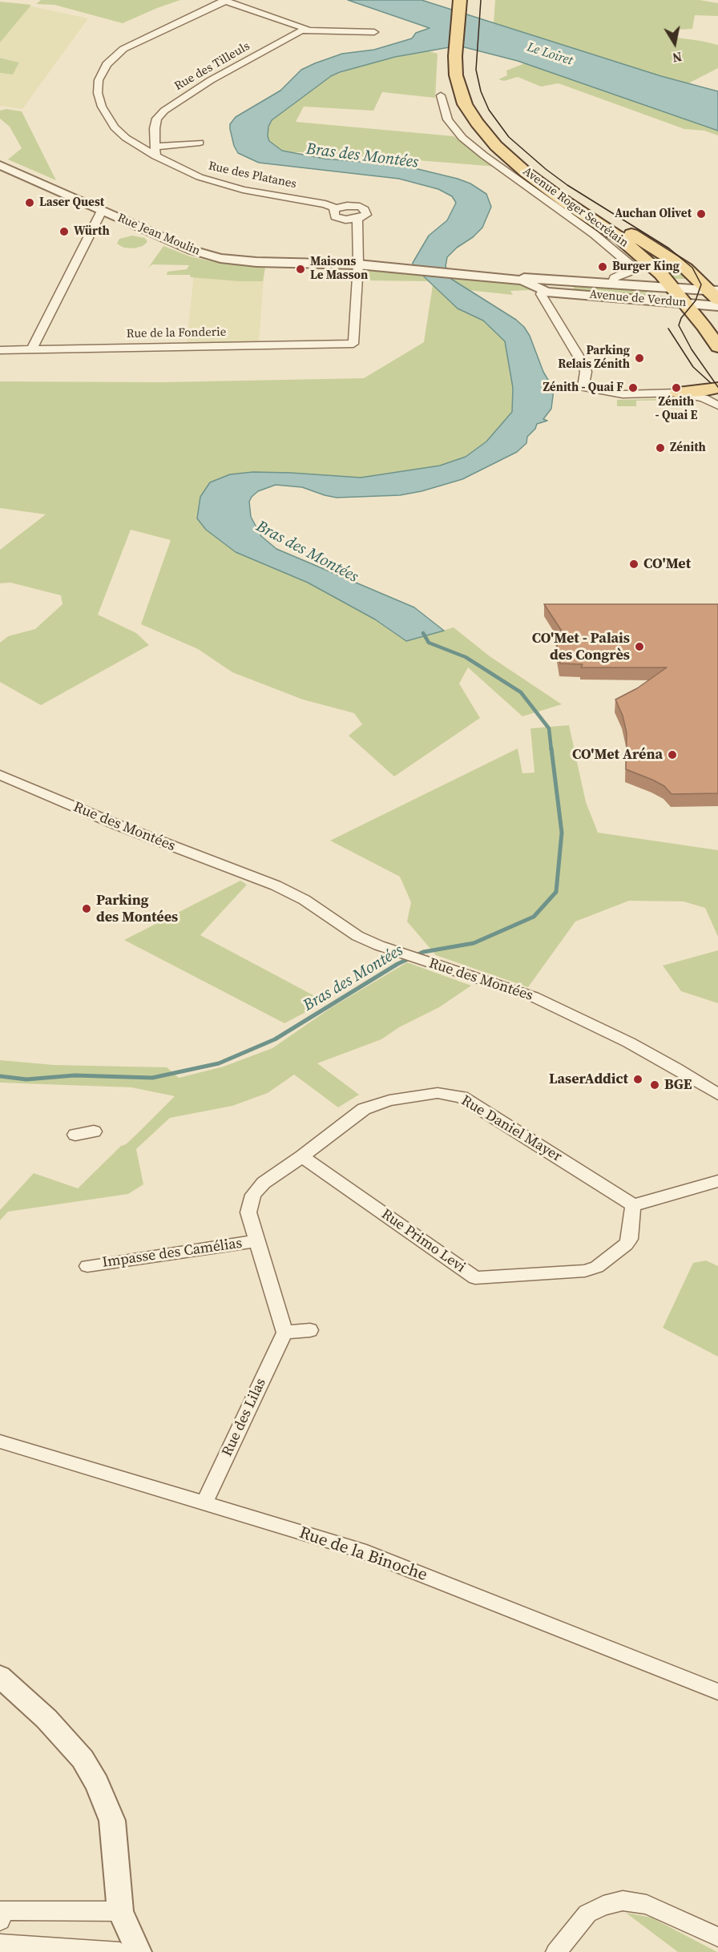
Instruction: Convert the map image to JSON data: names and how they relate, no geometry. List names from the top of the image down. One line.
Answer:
{"streets":{"main road":["Avenue Roger Secrétain"],"street":["Rue des Tilleuls","Rue des Platanes","Rue Jean Moulin","Avenue de Verdun","Rue de la Fonderie","Rue des Montées","Rue Daniel Mayer","Rue Primo Levi","Impasse des Camélias","Rue des Lilas","Rue de la Binoche"]},"crossings":[["Rue des Tilleuls","Rue des Platanes"],["Rue des Platanes","Rue Jean Moulin"],["Rue des Platanes","Rue de la Fonderie"],["Avenue Roger Secrétain","Avenue de Verdun"],["Rue Jean Moulin","Avenue de Verdun"],["Rue Daniel Mayer","Rue Primo Levi"],["Rue Daniel Mayer","Impasse des Camélias"],["Rue des Lilas","Rue de la Binoche"]],"water":["Le Loiret","Bras des Montées"],"places":["Laser Quest","Auchan Olivet","Würth","Burger King","Maisons Le Masson","Parking Relais Zénith","Zénith - Quai F","Zénith - Quai E","Zénith","CO'Met","CO'Met - Palais des Congrès","CO'Met Aréna","Parking des Montées","LaserAddict","BGE"],"north":"bottom"}
